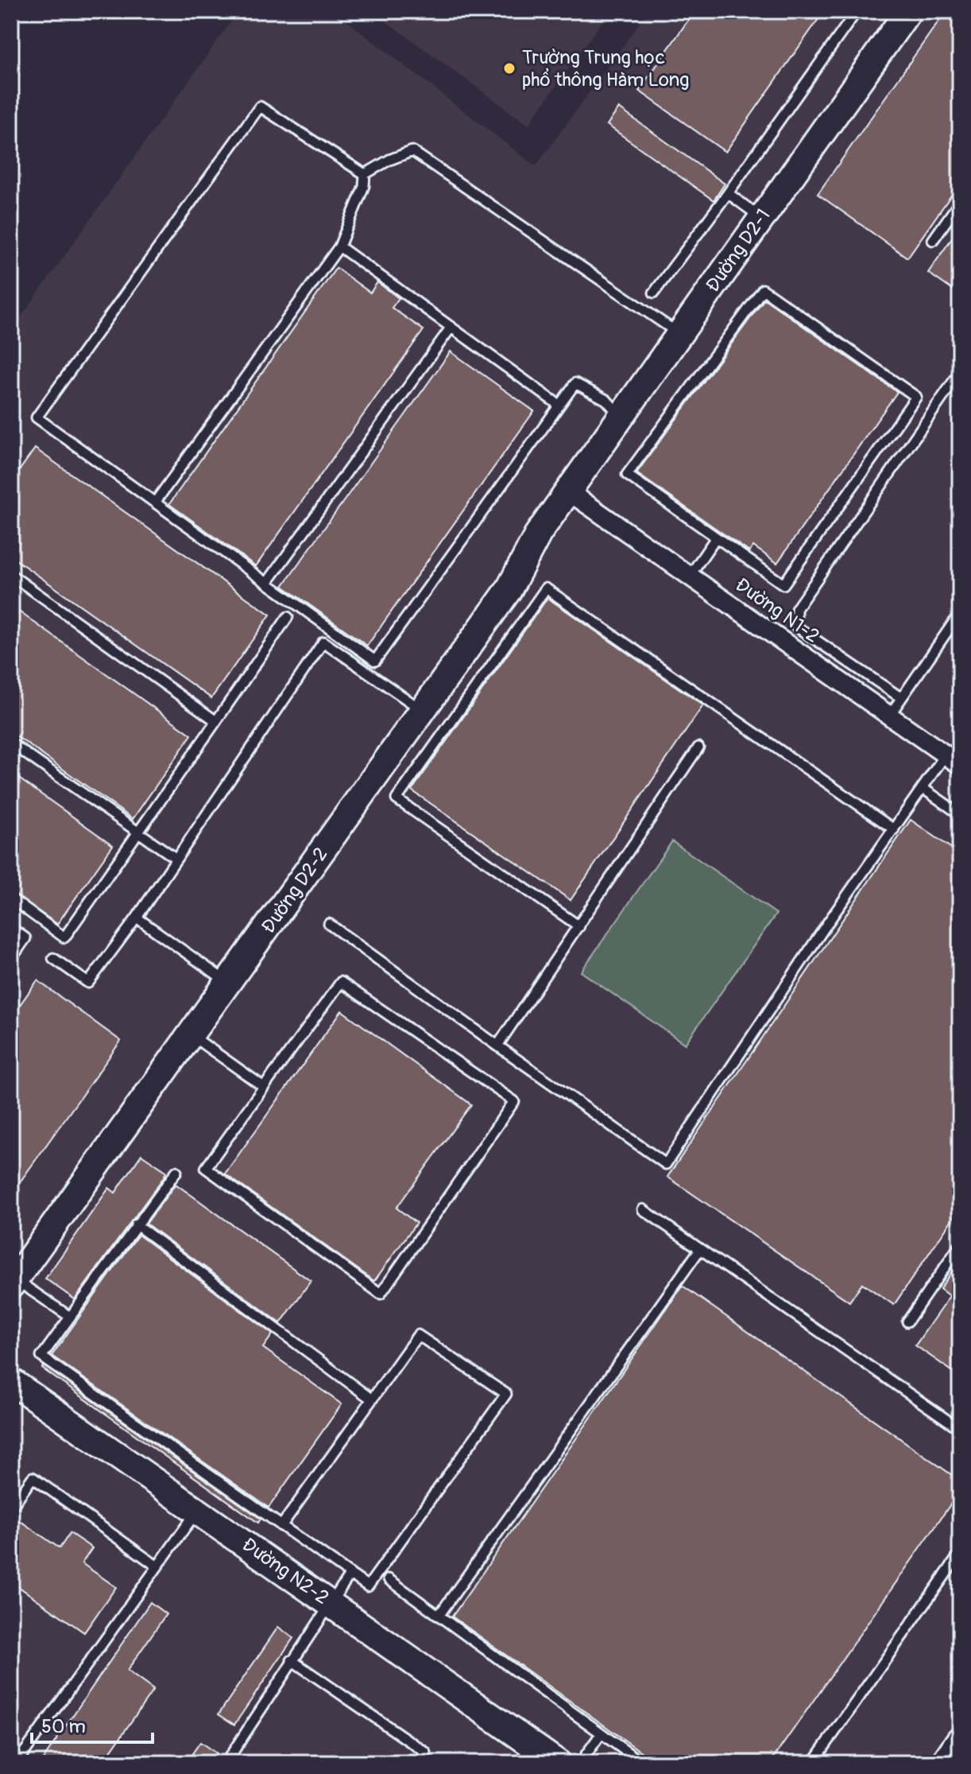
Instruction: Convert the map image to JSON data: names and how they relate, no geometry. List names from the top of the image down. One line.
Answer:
{"streets":{"main road":["Đường D2-1","Đường D2-2","Đường N2-2"],"street":["Đường N1-2"]},"crossings":[["Đường D2-1","Đường N1-2"],["Đường D2-1","Đường D2-2"],["Đường N1-2","Đường D2-2"]],"places":["Trường Trung học phổ thông Hàm Long"],"scale_bar":"50 m"}
